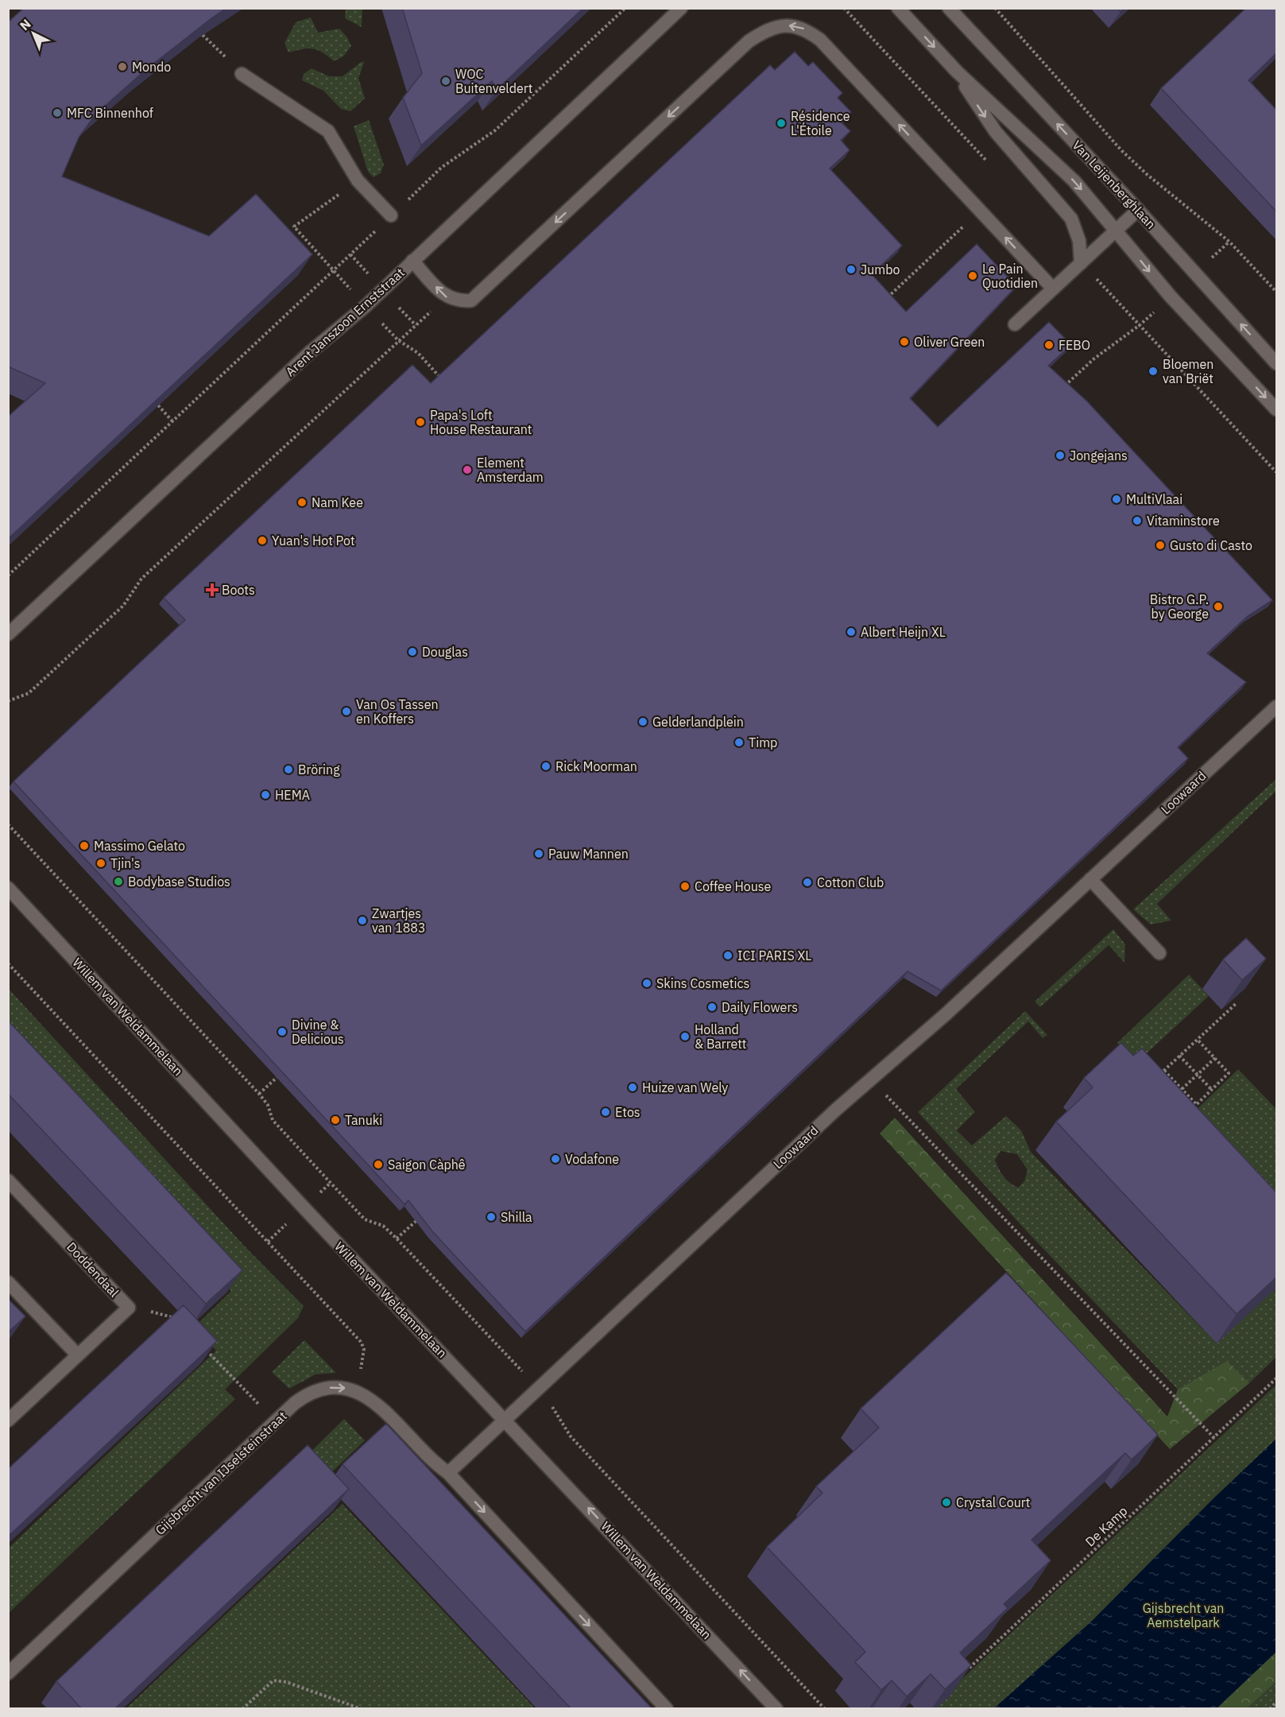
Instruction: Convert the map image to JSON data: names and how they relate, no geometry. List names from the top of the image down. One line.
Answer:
{"streets":{"street":["Van Leijenberghlaan","Arent Janszoon Ernststraat","Loowaard","Willem van Weldammelaan","Doddendaal","Gijsbrecht van IJselsteinstraat"],"path":["De Kamp"]},"crossings":[["Loowaard","Willem van Weldammelaan"],["Loowaard","Gijsbrecht van IJselsteinstraat"]],"parks":["Gijsbrecht van Aemstelpark"],"places":{"other":["Mondo","WOC Buitenveldert","MFC Binnenhof","Résidence L'Étoile","Jumbo","Le Pain Quotidien","Oliver Green","FEBO","Bloemen van Briët","Papa's Loft House Restaurant","Jongejans","Element Amsterdam","MultiVlaai","Nam Kee","Vitaminstore","Yuan's Hot Pot","Gusto di Casto","Bistro G.P. by George","Albert Heijn XL","Douglas","Van Os Tassen en Koffers","Gelderlandplein","Timp","Rick Moorman","Bröring","HEMA","Massimo Gelato","Pauw Mannen","Tjin's","Bodybase Studios","Cotton Club","Coffee House","Zwartjes van 1883","ICI PARIS XL","Skins Cosmetics","Daily Flowers","Divine & Delicious","Holland & Barrett","Huize van Wely","Etos","Tanuki","Vodafone","Saigon Càphê","Shilla","Crystal Court"],"health":["Boots"]},"north":"top left"}
